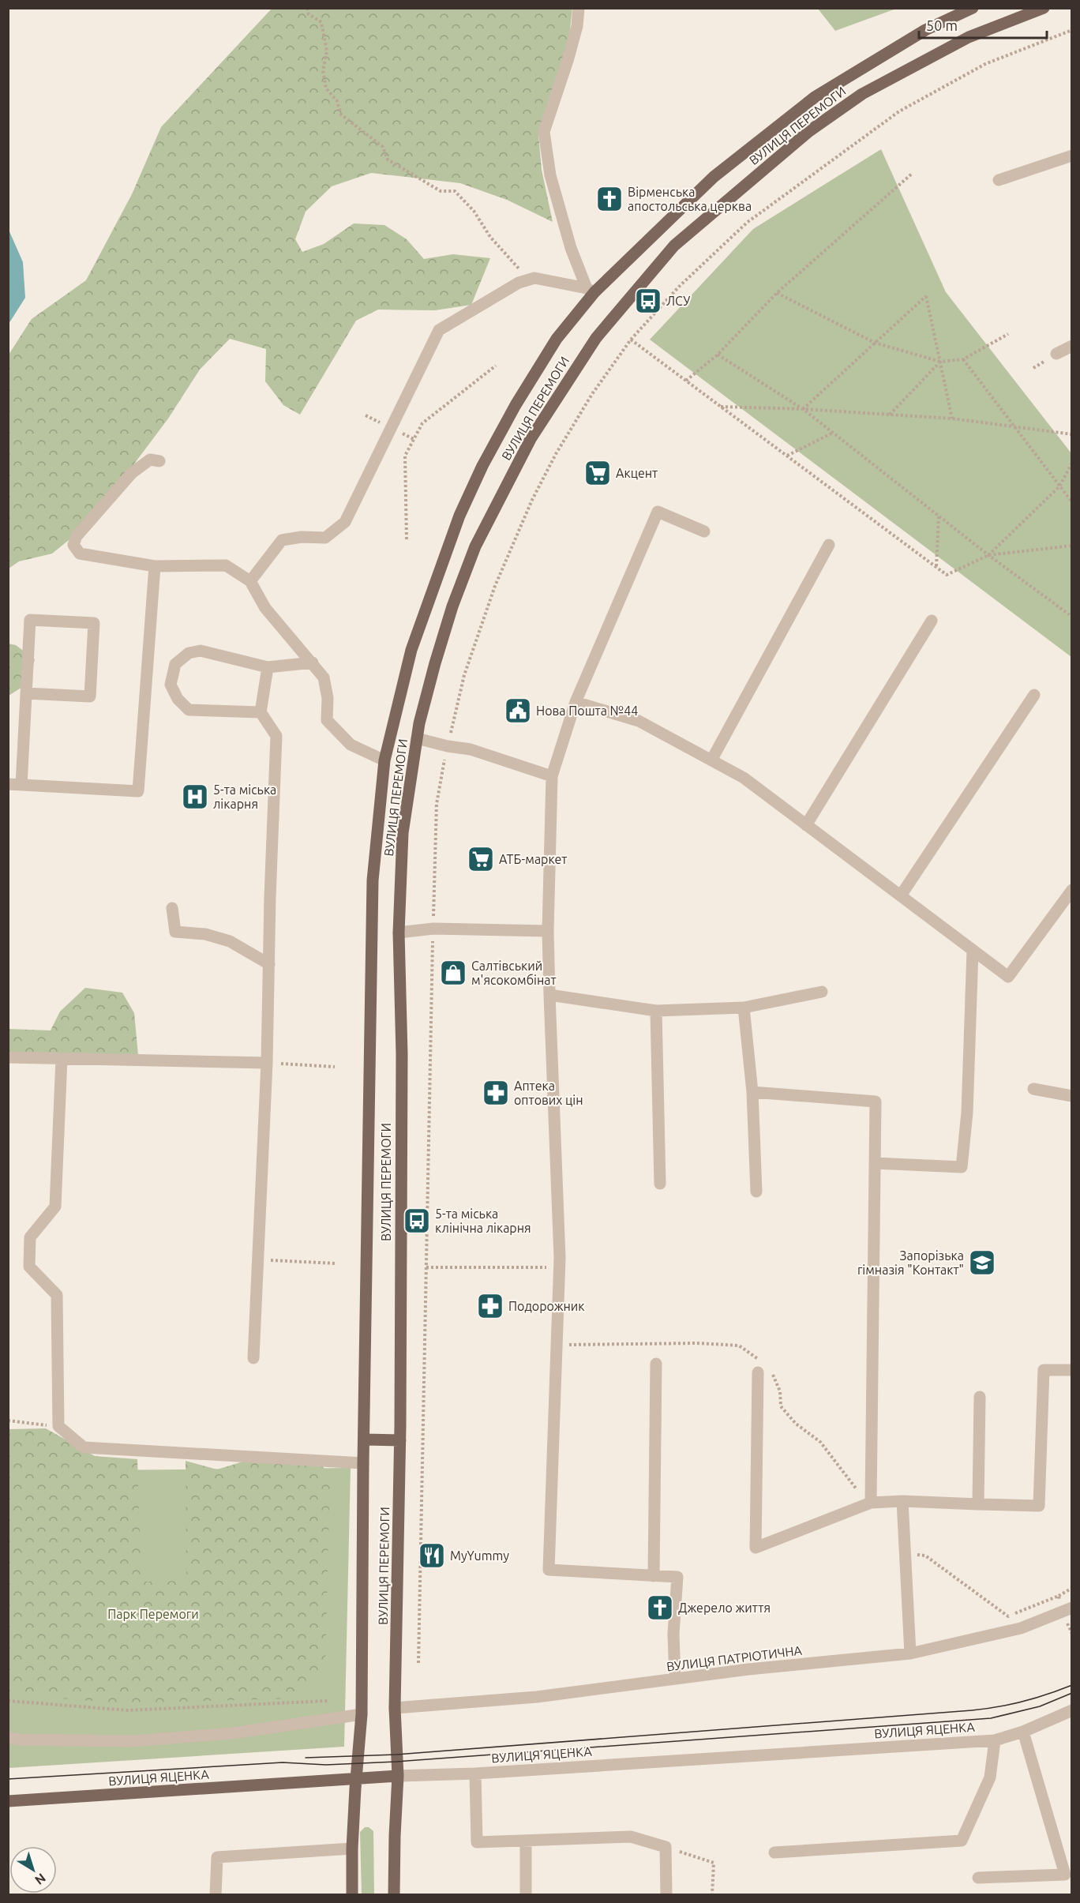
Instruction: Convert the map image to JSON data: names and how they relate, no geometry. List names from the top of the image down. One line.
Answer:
{"streets":{"main road":["ВУЛИЦЯ ПЕРЕМОГИ","ВУЛИЦЯ ЯЦЕНКА"],"street":["ВУЛИЦЯ ПАТРІОТИЧНА"]},"crossings":[["ВУЛИЦЯ ПЕРЕМОГИ","ВУЛИЦЯ ПАТРІОТИЧНА"],["ВУЛИЦЯ ПЕРЕМОГИ","ВУЛИЦЯ ЯЦЕНКА"]],"parks":["Парк Перемоги"],"places":{"church":["Вірменська апостольська церква","Джерело життя"],"bus stop":["ЛСУ","5-та міська клінічна лікарня"],"supermarket":["Акцент","АТБ-маркет"],"public building":["Нова Пошта №44"],"hospital":["5-та міська лікарня"],"shop":["Салтівський м'ясокомбінат"],"pharmacy":["Аптека оптових цін","Подорожник"],"school or university":["Запорізька гімназія \"Контакт\""],"restaurant":["MyYummy"]},"scale_bar":"50 m","north":"bottom right"}
